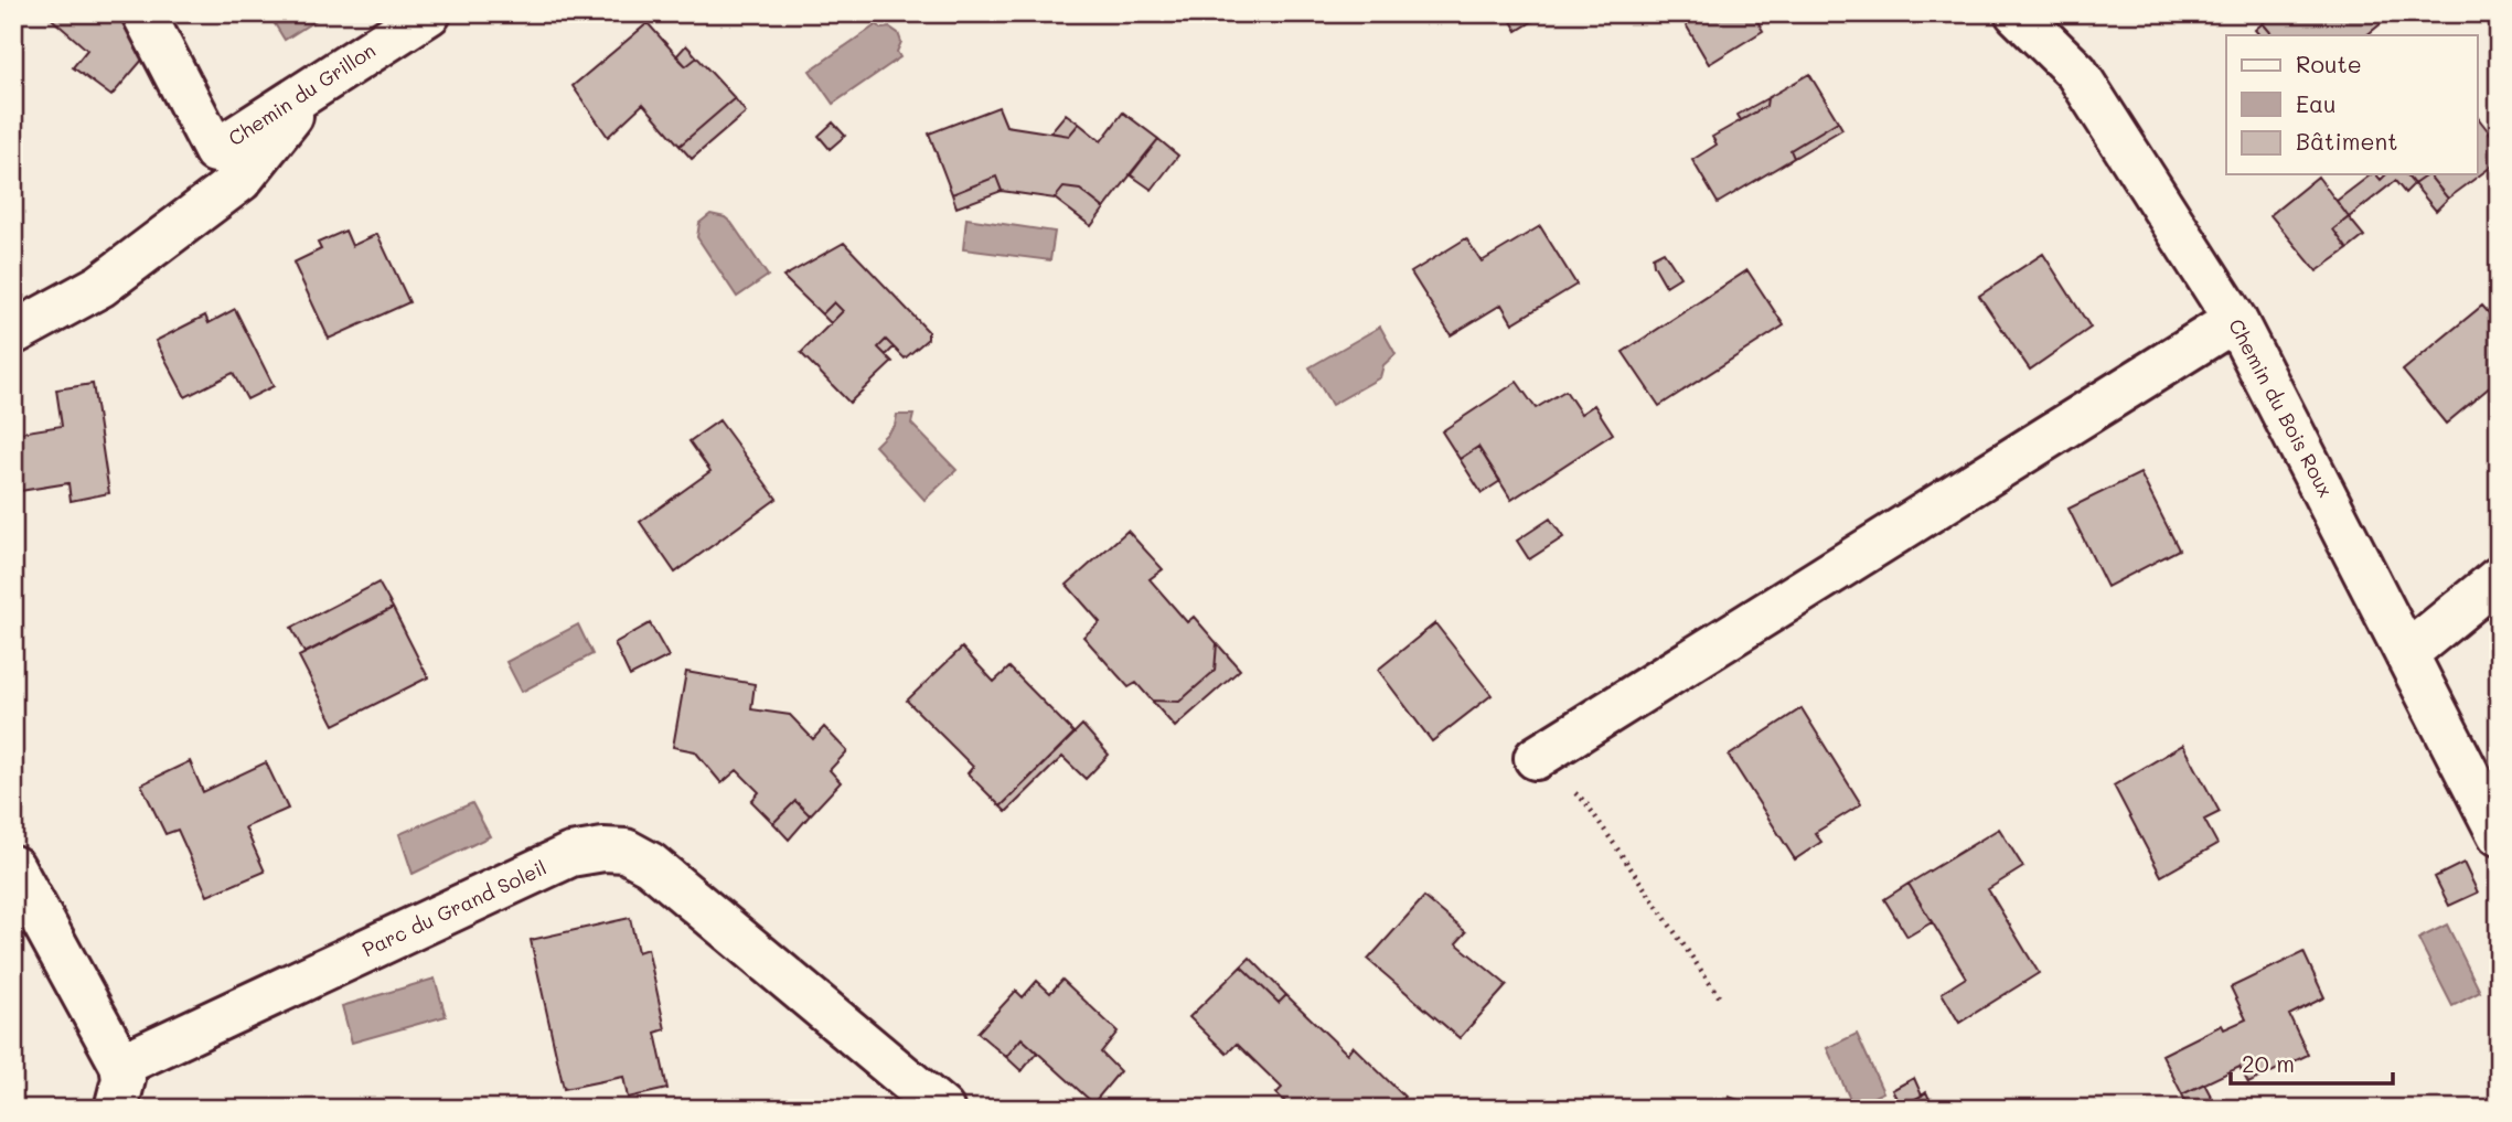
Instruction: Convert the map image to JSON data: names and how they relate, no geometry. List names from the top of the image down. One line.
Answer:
{"streets":{"street":["Chemin du Grillon","Chemin du Bois Roux","Parc du Grand Soleil"]},"legend":["Route","Eau","Bâtiment"],"scale_bar":"20 m"}
